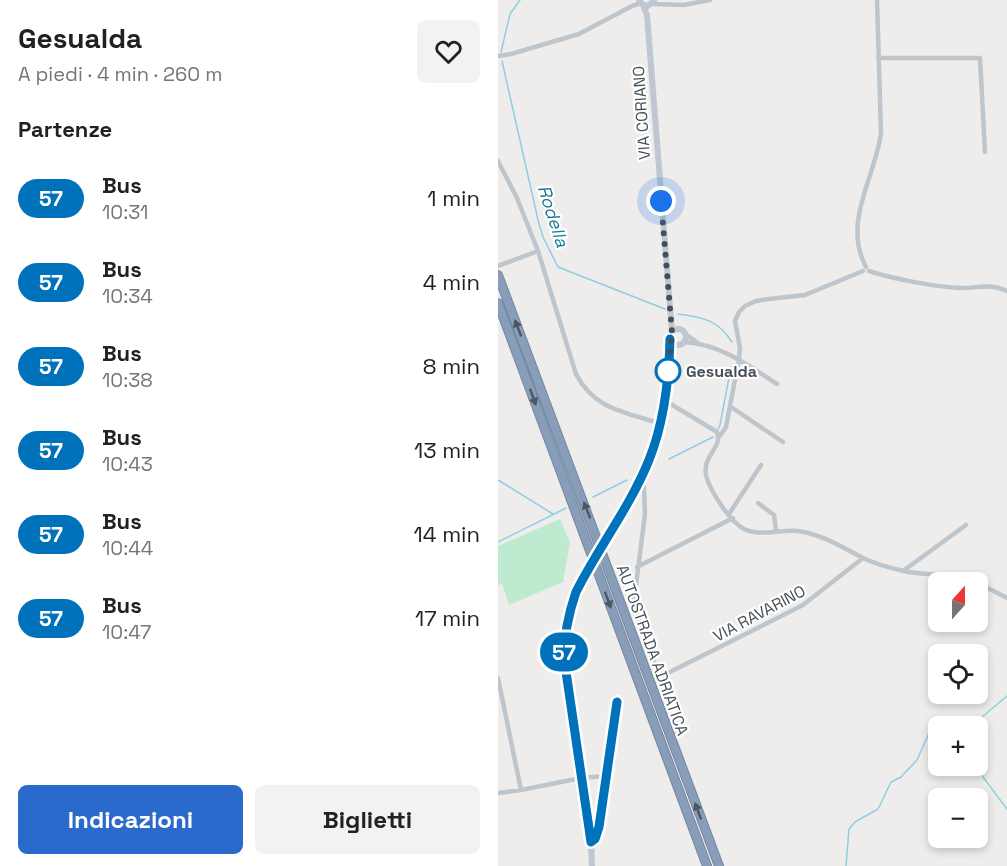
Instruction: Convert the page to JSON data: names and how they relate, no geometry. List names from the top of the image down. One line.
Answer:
{"streets":{"highway":["AUTOSTRADA ADRIATICA"],"main road":["VIA CORIANO"],"street":["VIA RAVARINO"]},"water":["Rodella"],"places":["Gesualda"],"lines":["bus line 57"],"north":"top","page":{"heading":[["Gesualda","A piedi · 4 min · 260 m"],"Partenze"],"on_map":"57","list":[{"mark":"57","name":"Bus","note":"10:31","value":"1 min"},{"mark":"57","name":"Bus","note":"10:34","value":"4 min"},{"mark":"57","name":"Bus","note":"10:38","value":"8 min"},{"mark":"57","name":"Bus","note":"10:43","value":"13 min"},{"mark":"57","name":"Bus","note":"10:44","value":"14 min"},{"mark":"57","name":"Bus","note":"10:47","value":"17 min"}],"map_buttons":["+","−"],"buttons":["Indicazioni","Biglietti"]}}
